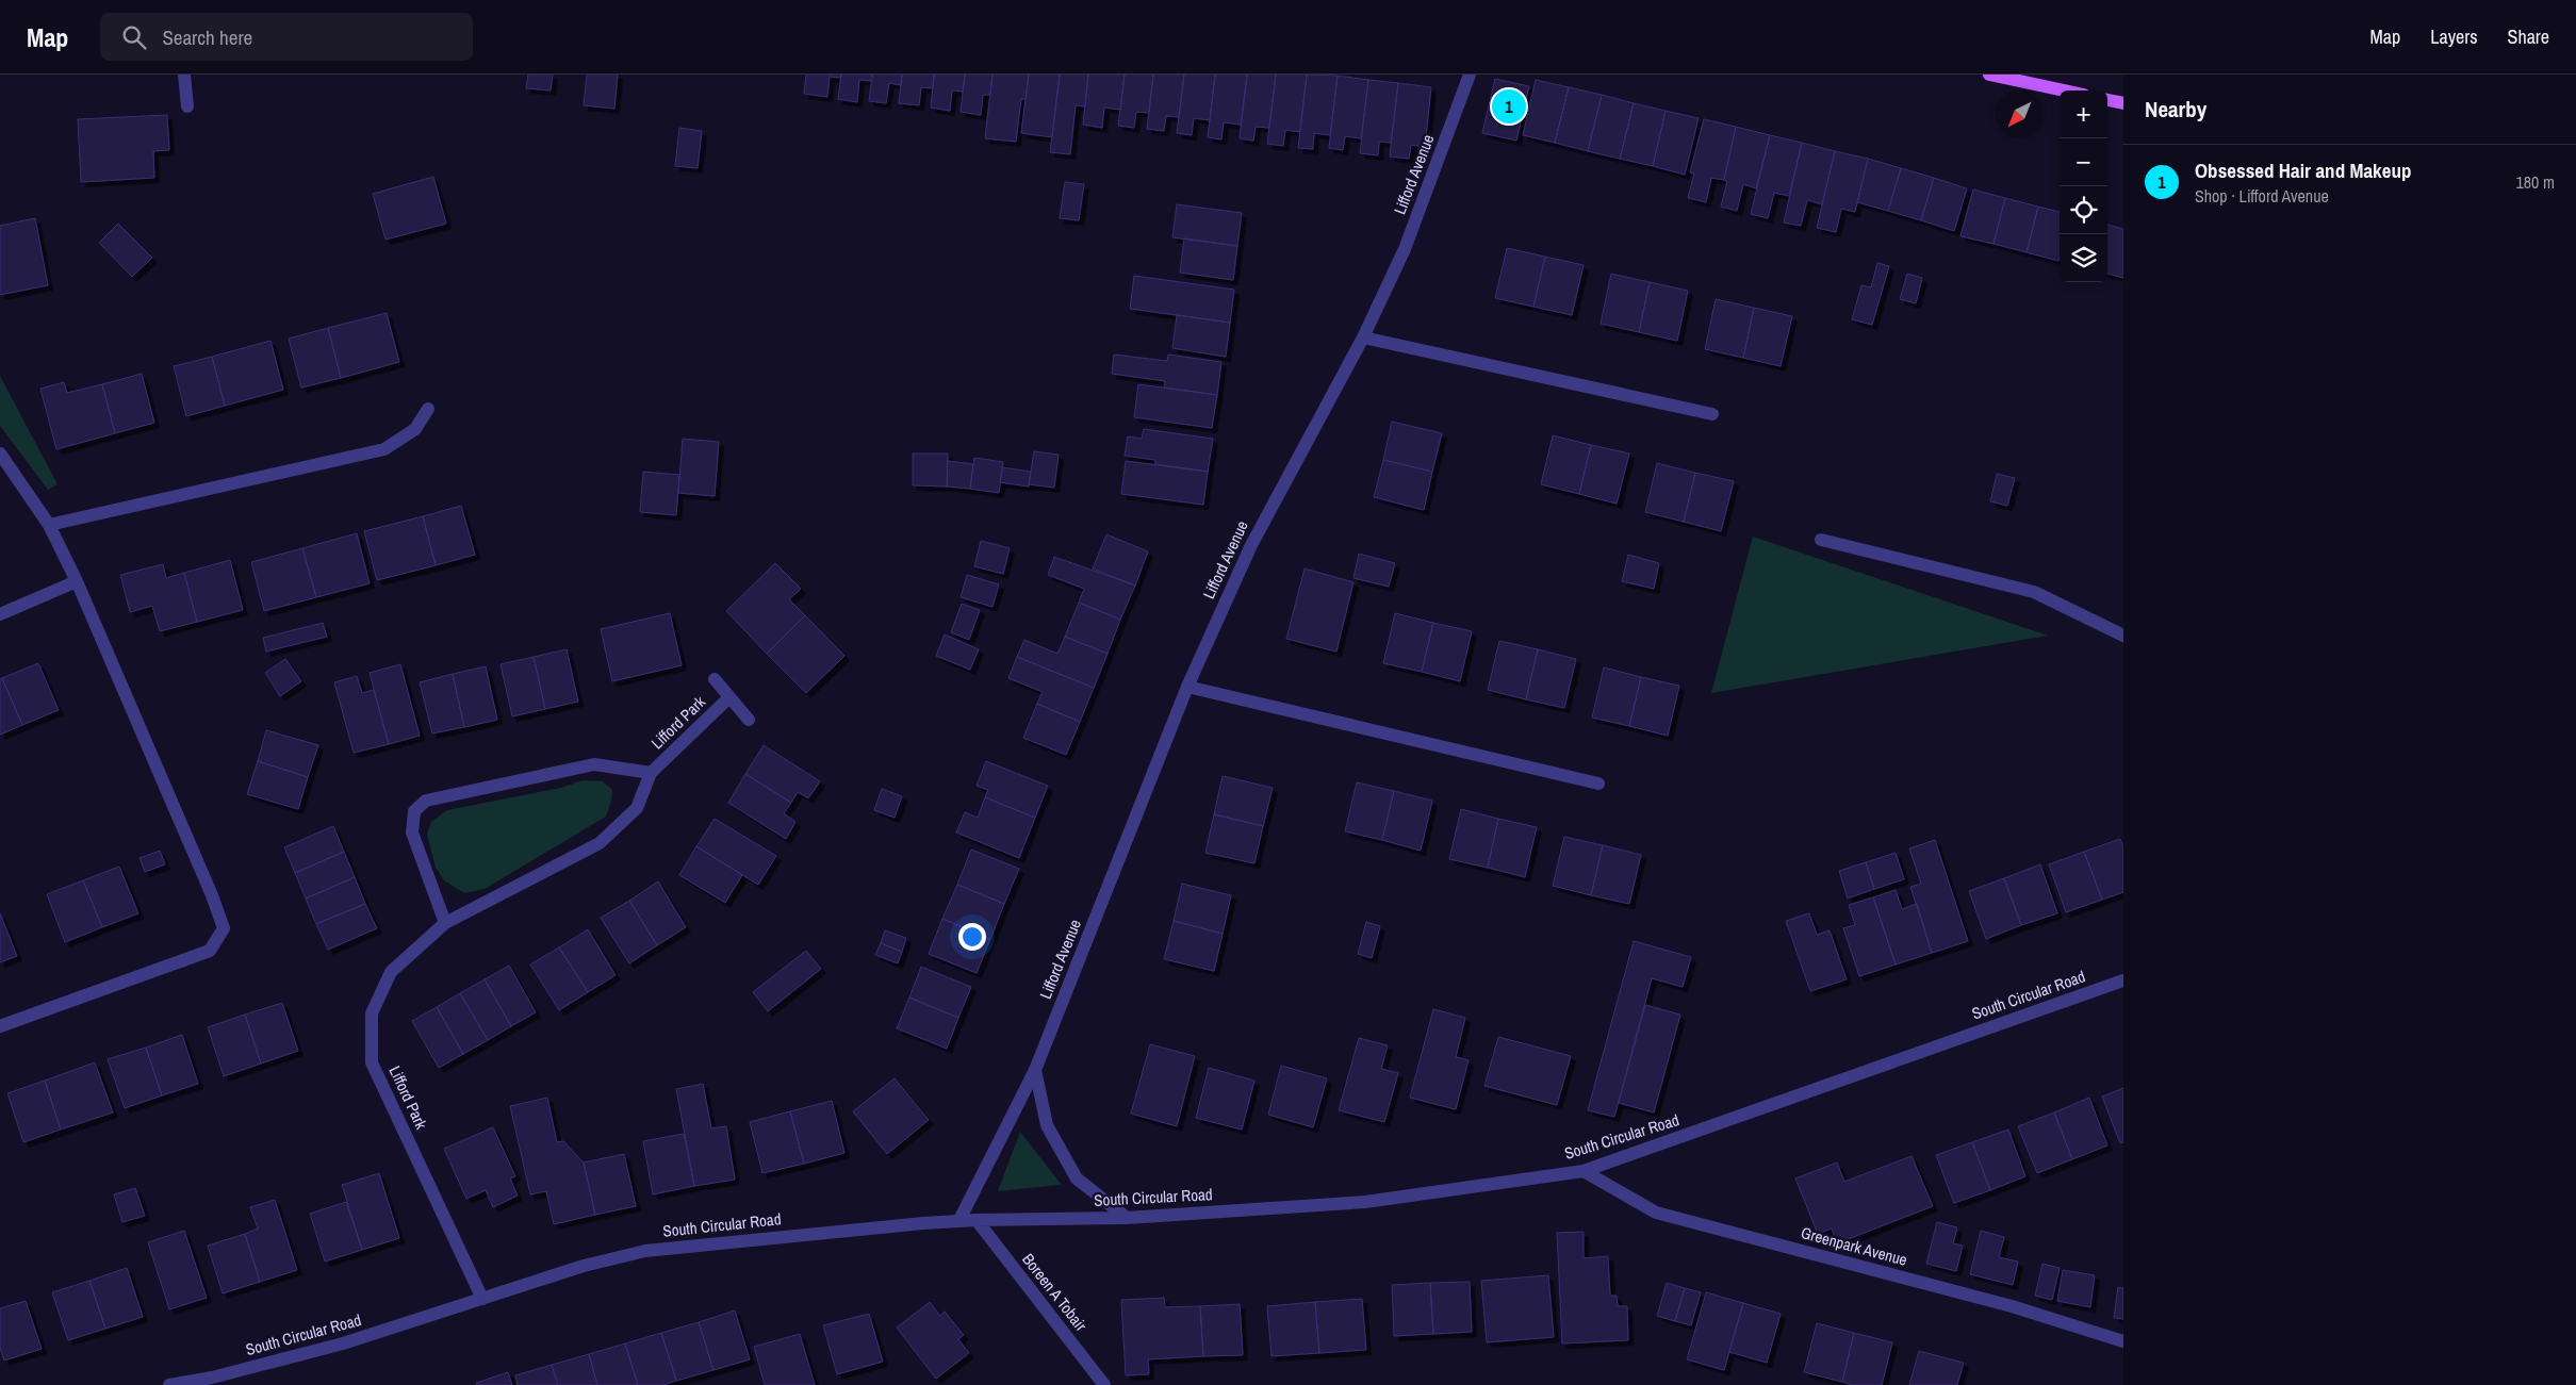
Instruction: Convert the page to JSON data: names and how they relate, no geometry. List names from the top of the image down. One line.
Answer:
{"streets":{"street":["Lifford Avenue","Lifford Park","South Circular Road","Greenpark Avenue","Boreen A Tobair"]},"crossings":[["Lifford Avenue","South Circular Road"],["Lifford Park","South Circular Road"],["South Circular Road","Greenpark Avenue"],["South Circular Road","Boreen A Tobair"]],"north":"bottom left","page":{"header":"Map","search":"Search here","nav":["Map","Layers","Share"],"heading":"Nearby","pins":"1","map_buttons":["+","−"],"list":[{"mark":"1","name":"Obsessed Hair and Makeup","note":"Shop · Lifford Avenue","value":"180 m"}]}}
